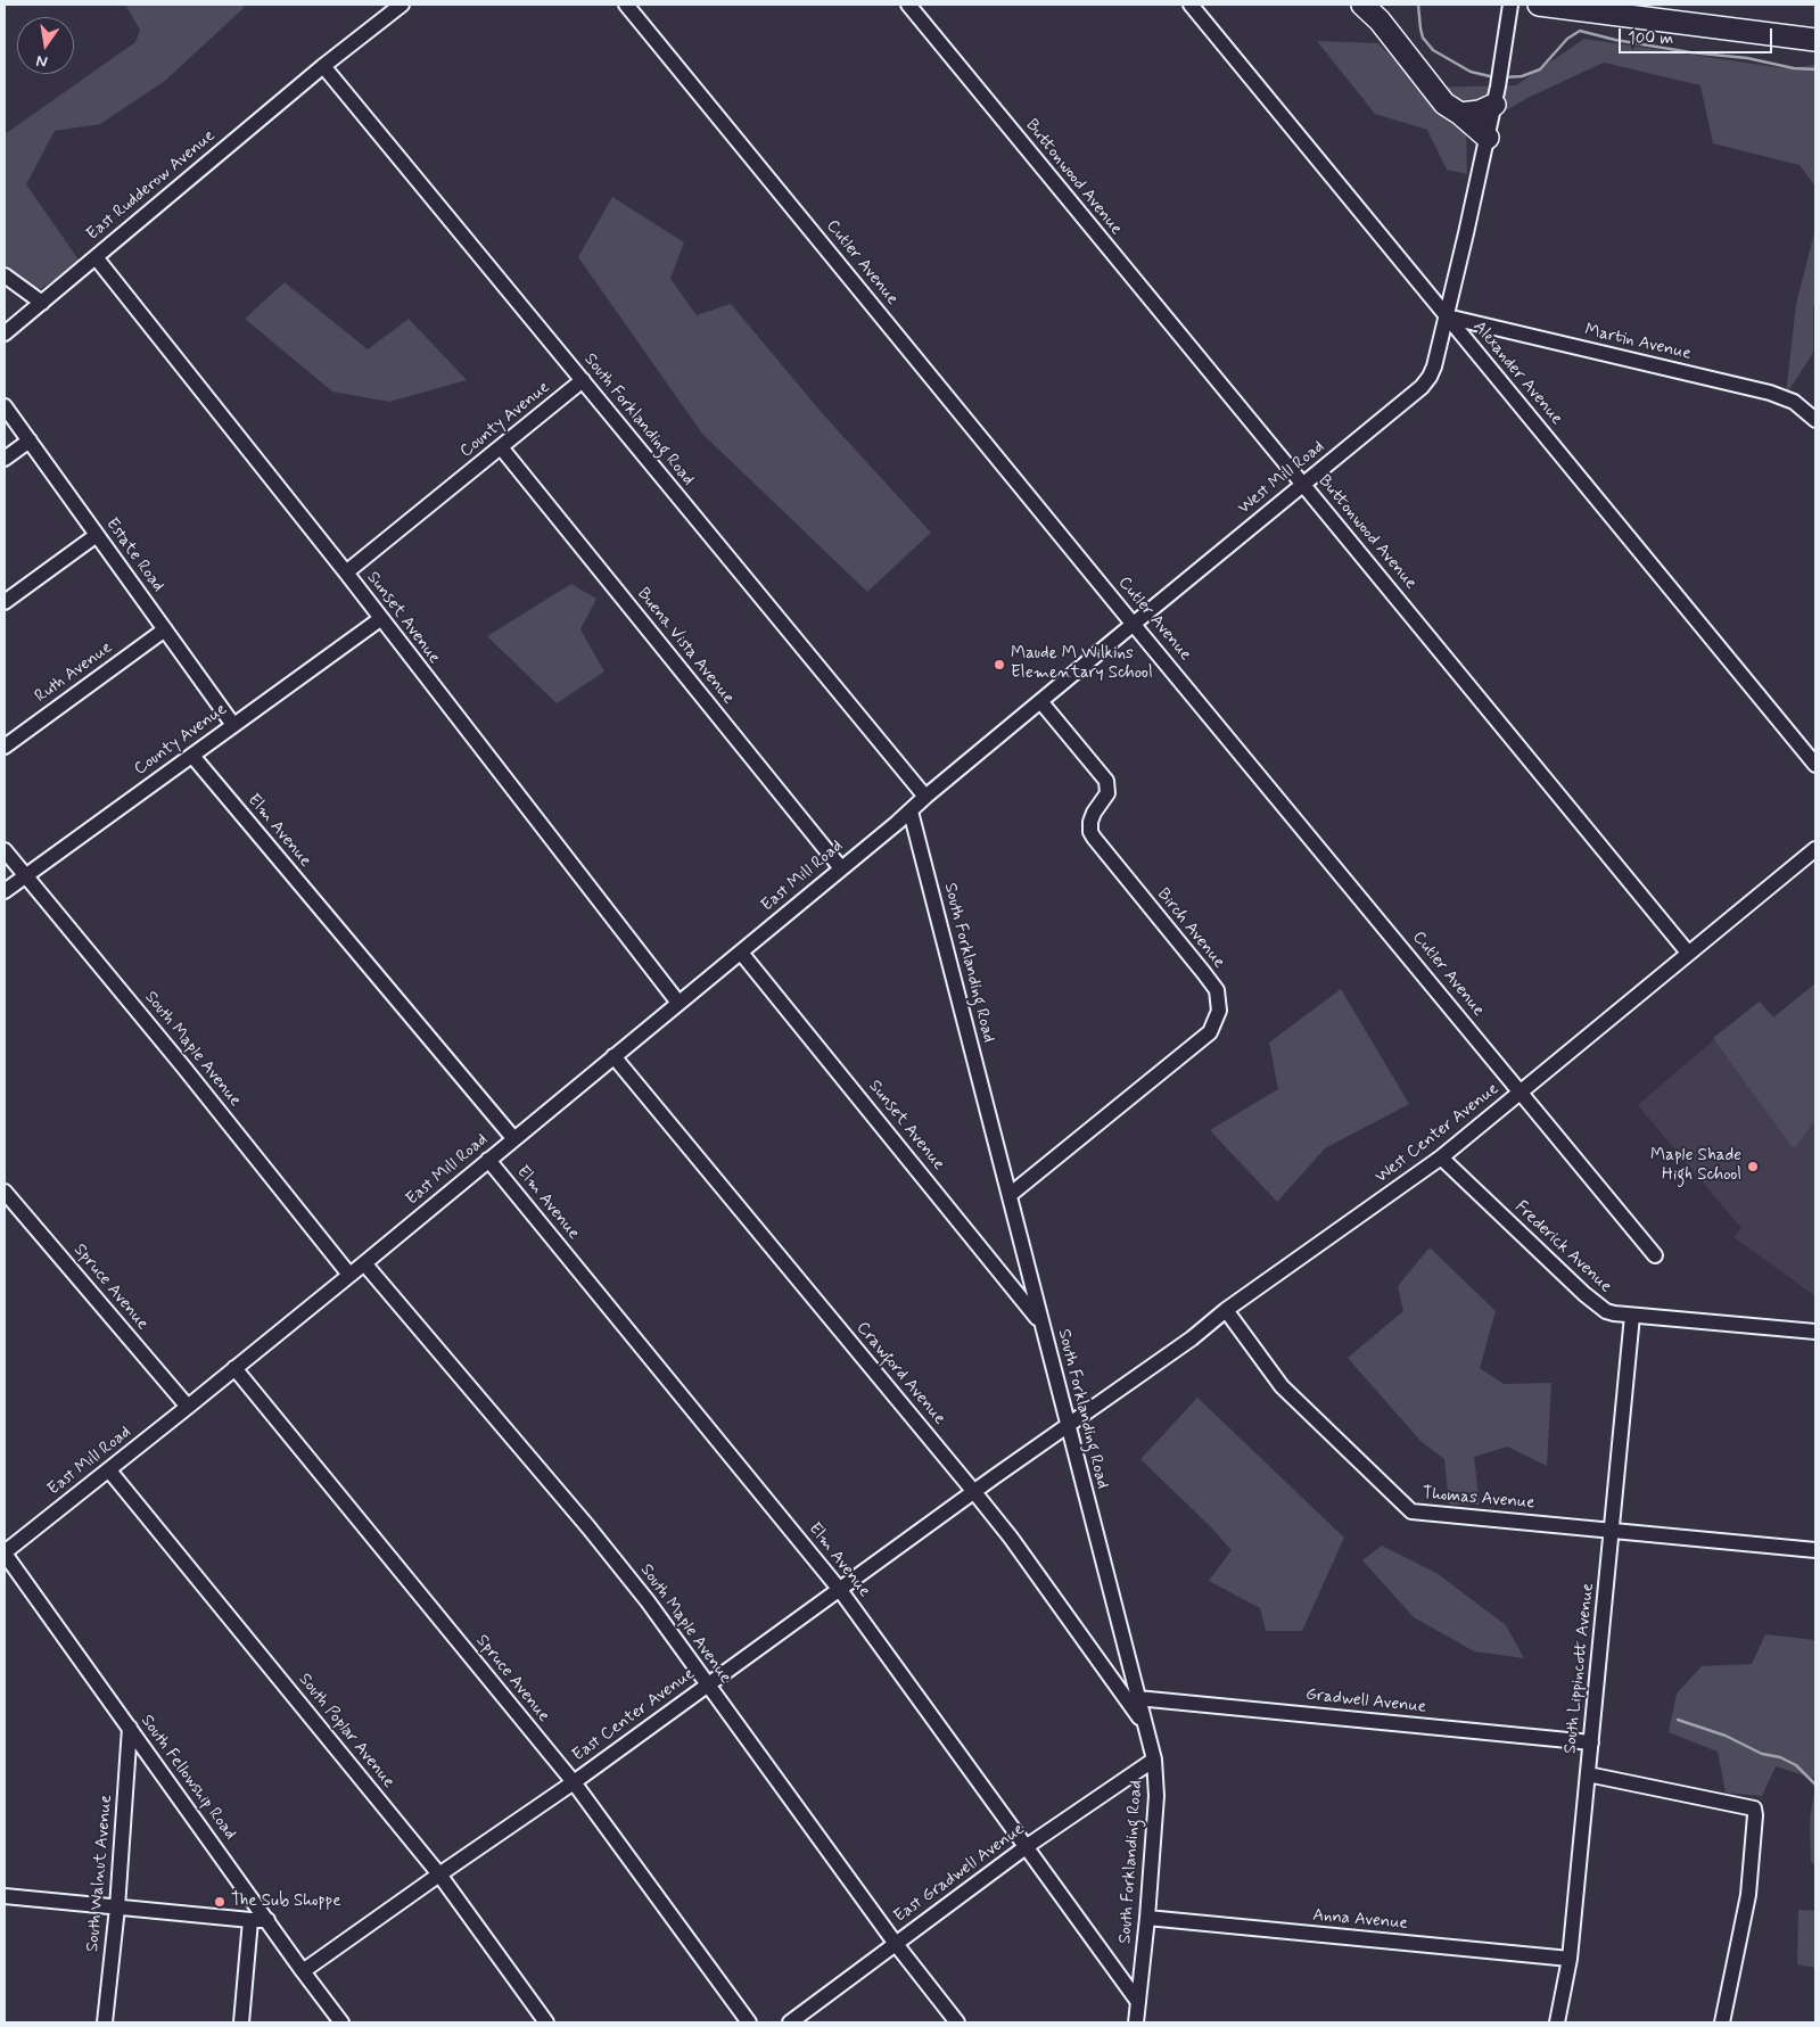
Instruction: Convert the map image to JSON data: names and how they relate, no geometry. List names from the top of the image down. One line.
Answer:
{"streets":{"street":["Buttonwood Avenue","East Rudderow Avenue","Cutler Avenue","Martin Avenue","Alexander Avenue","County Avenue","South Forklanding Road","West Mill Road","Estate Road","Sunset Avenue","Buena Vista Avenue","Ruth Avenue","Elm Avenue","East Mill Road","Birch Avenue","South Maple Avenue","West Center Avenue","Frederick Avenue","Spruce Avenue","Crawford Avenue","Thomas Avenue","South Lippincott Avenue","Gradwell Avenue","East Center Avenue","South Poplar Avenue","South Fellowship Road","South Walnut Avenue","East Gradwell Avenue","Anna Avenue"]},"crossings":[["Buttonwood Avenue","West Mill Road"],["Buttonwood Avenue","West Center Avenue"],["East Rudderow Avenue","South Forklanding Road"],["East Rudderow Avenue","Sunset Avenue"],["Cutler Avenue","West Mill Road"],["Cutler Avenue","West Center Avenue"],["Martin Avenue","Alexander Avenue"],["Martin Avenue","West Mill Road"],["Alexander Avenue","West Mill Road"],["County Avenue","South Forklanding Road"],["County Avenue","Estate Road"],["County Avenue","Sunset Avenue"],["County Avenue","Buena Vista Avenue"],["County Avenue","Elm Avenue"],["County Avenue","South Maple Avenue"],["South Forklanding Road","West Mill Road"],["South Forklanding Road","Sunset Avenue"],["South Forklanding Road","Elm Avenue"],["South Forklanding Road","East Mill Road"],["South Forklanding Road","Birch Avenue"],["South Forklanding Road","West Center Avenue"],["South Forklanding Road","Crawford Avenue"],["South Forklanding Road","Gradwell Avenue"],["South Forklanding Road","East Center Avenue"],["South Forklanding Road","East Gradwell Avenue"],["South Forklanding Road","Anna Avenue"],["West Mill Road","East Mill Road"],["West Mill Road","Birch Avenue"],["Estate Road","Ruth Avenue"],["Sunset Avenue","East Mill Road"],["Buena Vista Avenue","East Mill Road"],["Elm Avenue","East Mill Road"],["Elm Avenue","East Center Avenue"],["Elm Avenue","East Gradwell Avenue"],["East Mill Road","South Maple Avenue"],["East Mill Road","Spruce Avenue"],["East Mill Road","Crawford Avenue"],["East Mill Road","South Poplar Avenue"],["East Mill Road","South Fellowship Road"],["South Maple Avenue","East Center Avenue"],["South Maple Avenue","East Gradwell Avenue"],["West Center Avenue","Frederick Avenue"],["West Center Avenue","Thomas Avenue"],["West Center Avenue","East Center Avenue"],["Frederick Avenue","South Lippincott Avenue"],["Spruce Avenue","East Center Avenue"],["Crawford Avenue","East Center Avenue"],["Thomas Avenue","South Lippincott Avenue"],["South Lippincott Avenue","Gradwell Avenue"],["South Lippincott Avenue","Anna Avenue"],["East Center Avenue","South Poplar Avenue"],["East Center Avenue","South Fellowship Road"],["South Fellowship Road","South Walnut Avenue"]],"places":["Maude M Wilkins Elementary School","Maple Shade High School","The Sub Shoppe"],"scale_bar":"100 m","north":"bottom"}
